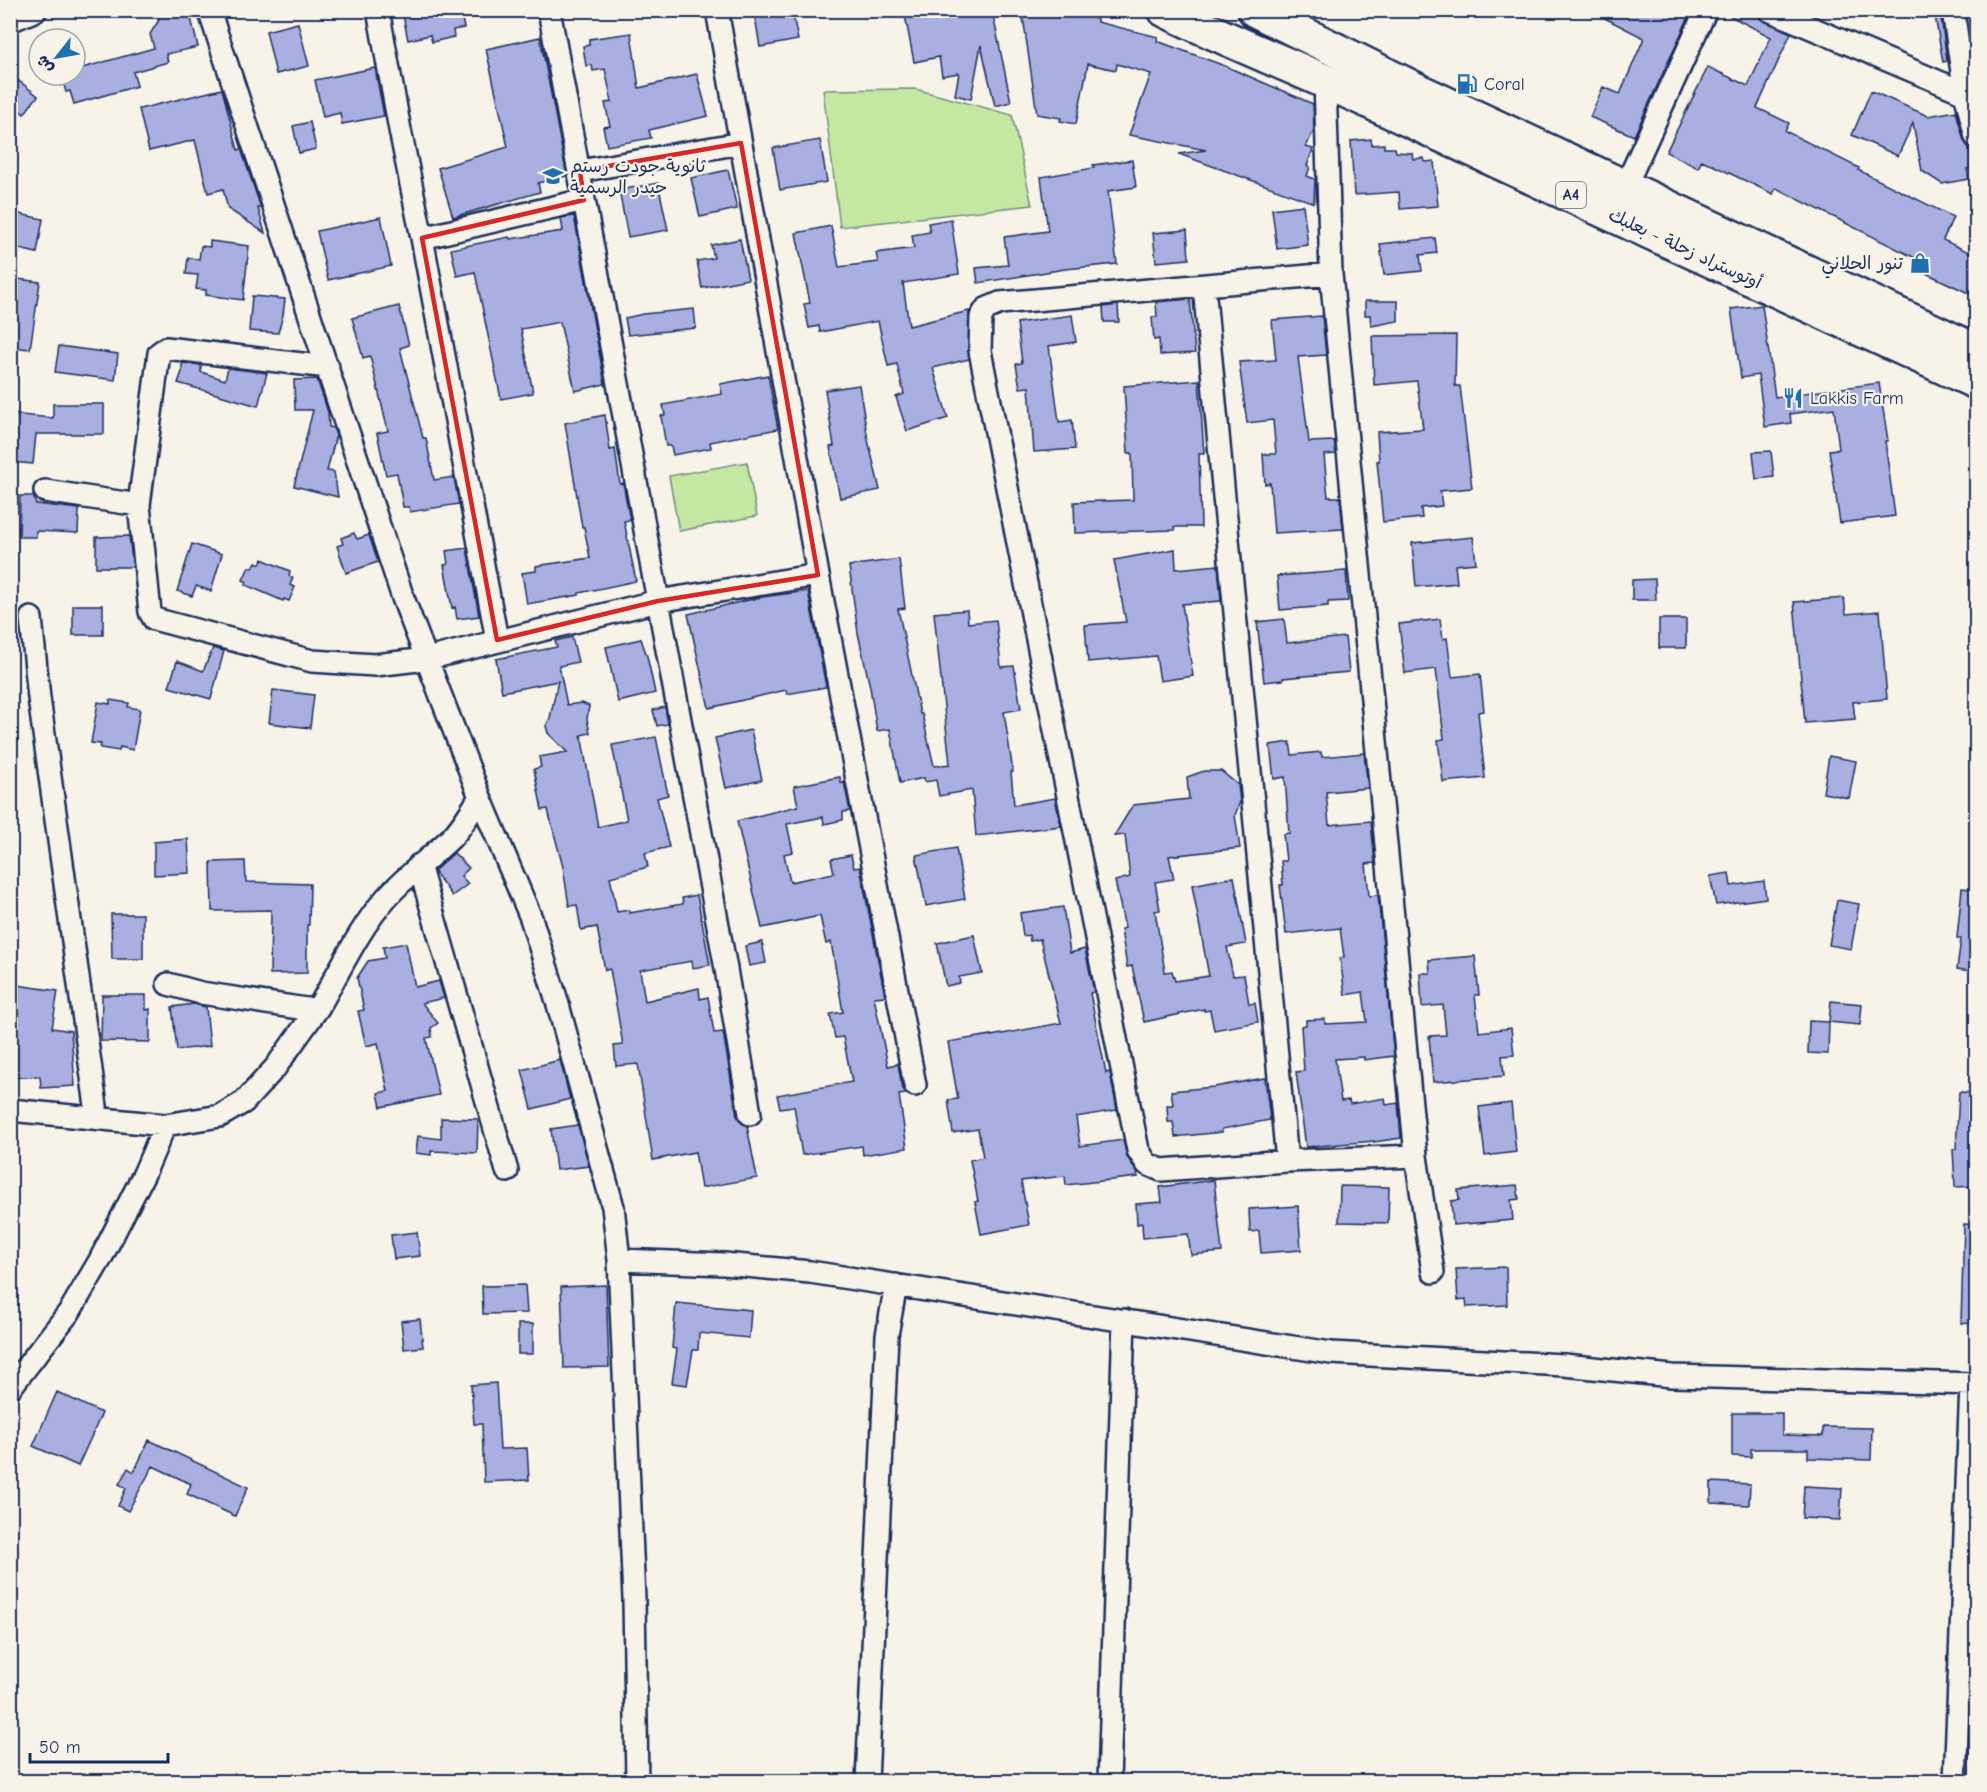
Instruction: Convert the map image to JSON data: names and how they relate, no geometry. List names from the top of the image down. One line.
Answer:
{"streets":{"highway":["A4","أوتوستراد زحلة - بعلبك"]},"places":{"fuel station":["Coral"],"school or university":["ثانوية جودت رستم حيدر الرسمية"],"shop":["تنور الحلاني"],"restaurant":["Lakkis Farm"]},"scale_bar":"50 m","north":"bottom left"}
